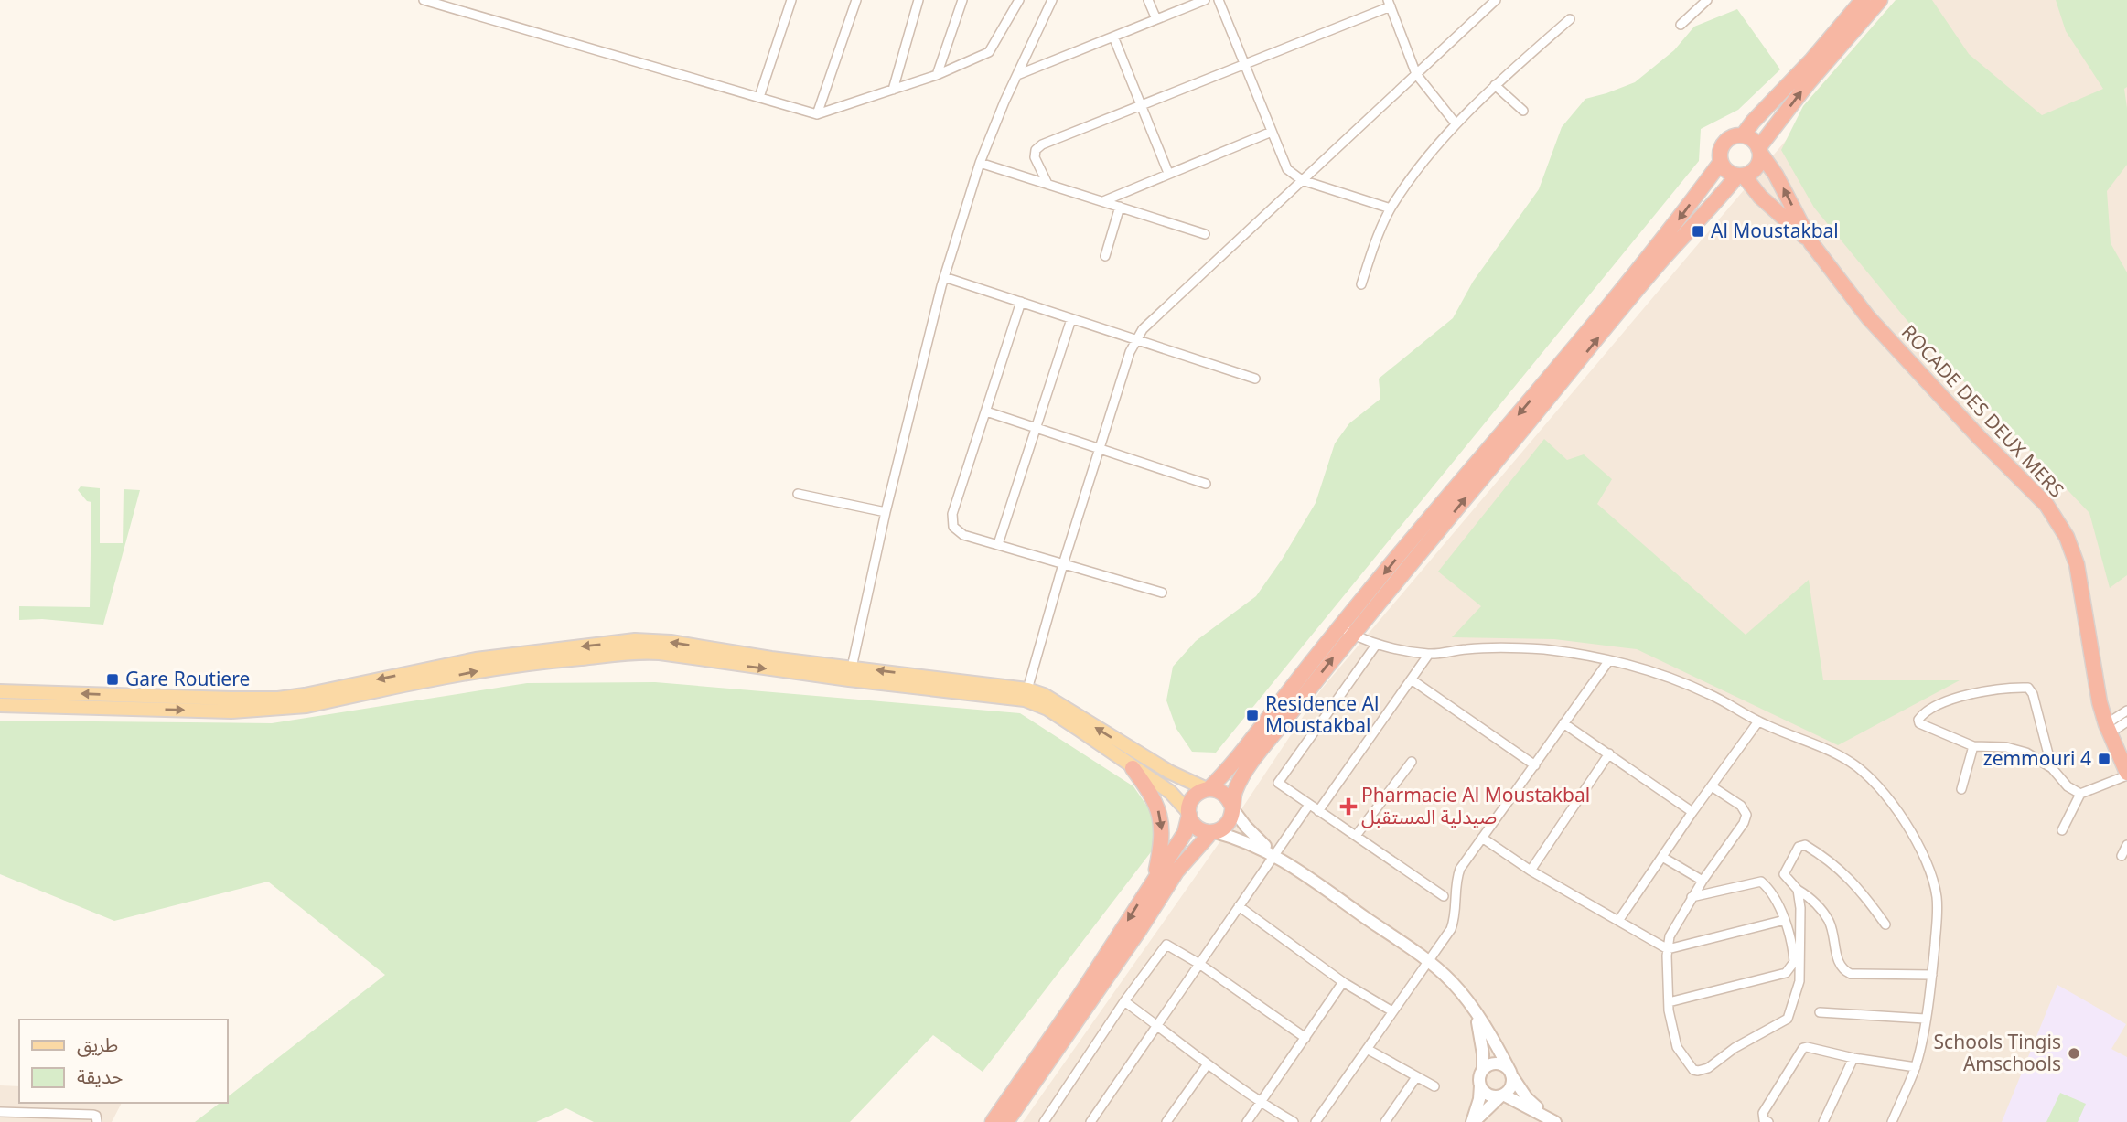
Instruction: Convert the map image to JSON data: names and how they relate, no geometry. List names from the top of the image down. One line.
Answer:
{"streets":{"highway":["ROCADE DES DEUX MERS"]},"places":{"transit":["Al Moustakbal","Gare Routiere","Residence Al Moustakbal","zemmouri 4"],"health":["Pharmacie Al Moustakbal صيدلية المستقبل"],"other":["Schools Tingis Amschools"]},"legend":["طريق","حديقة"]}
